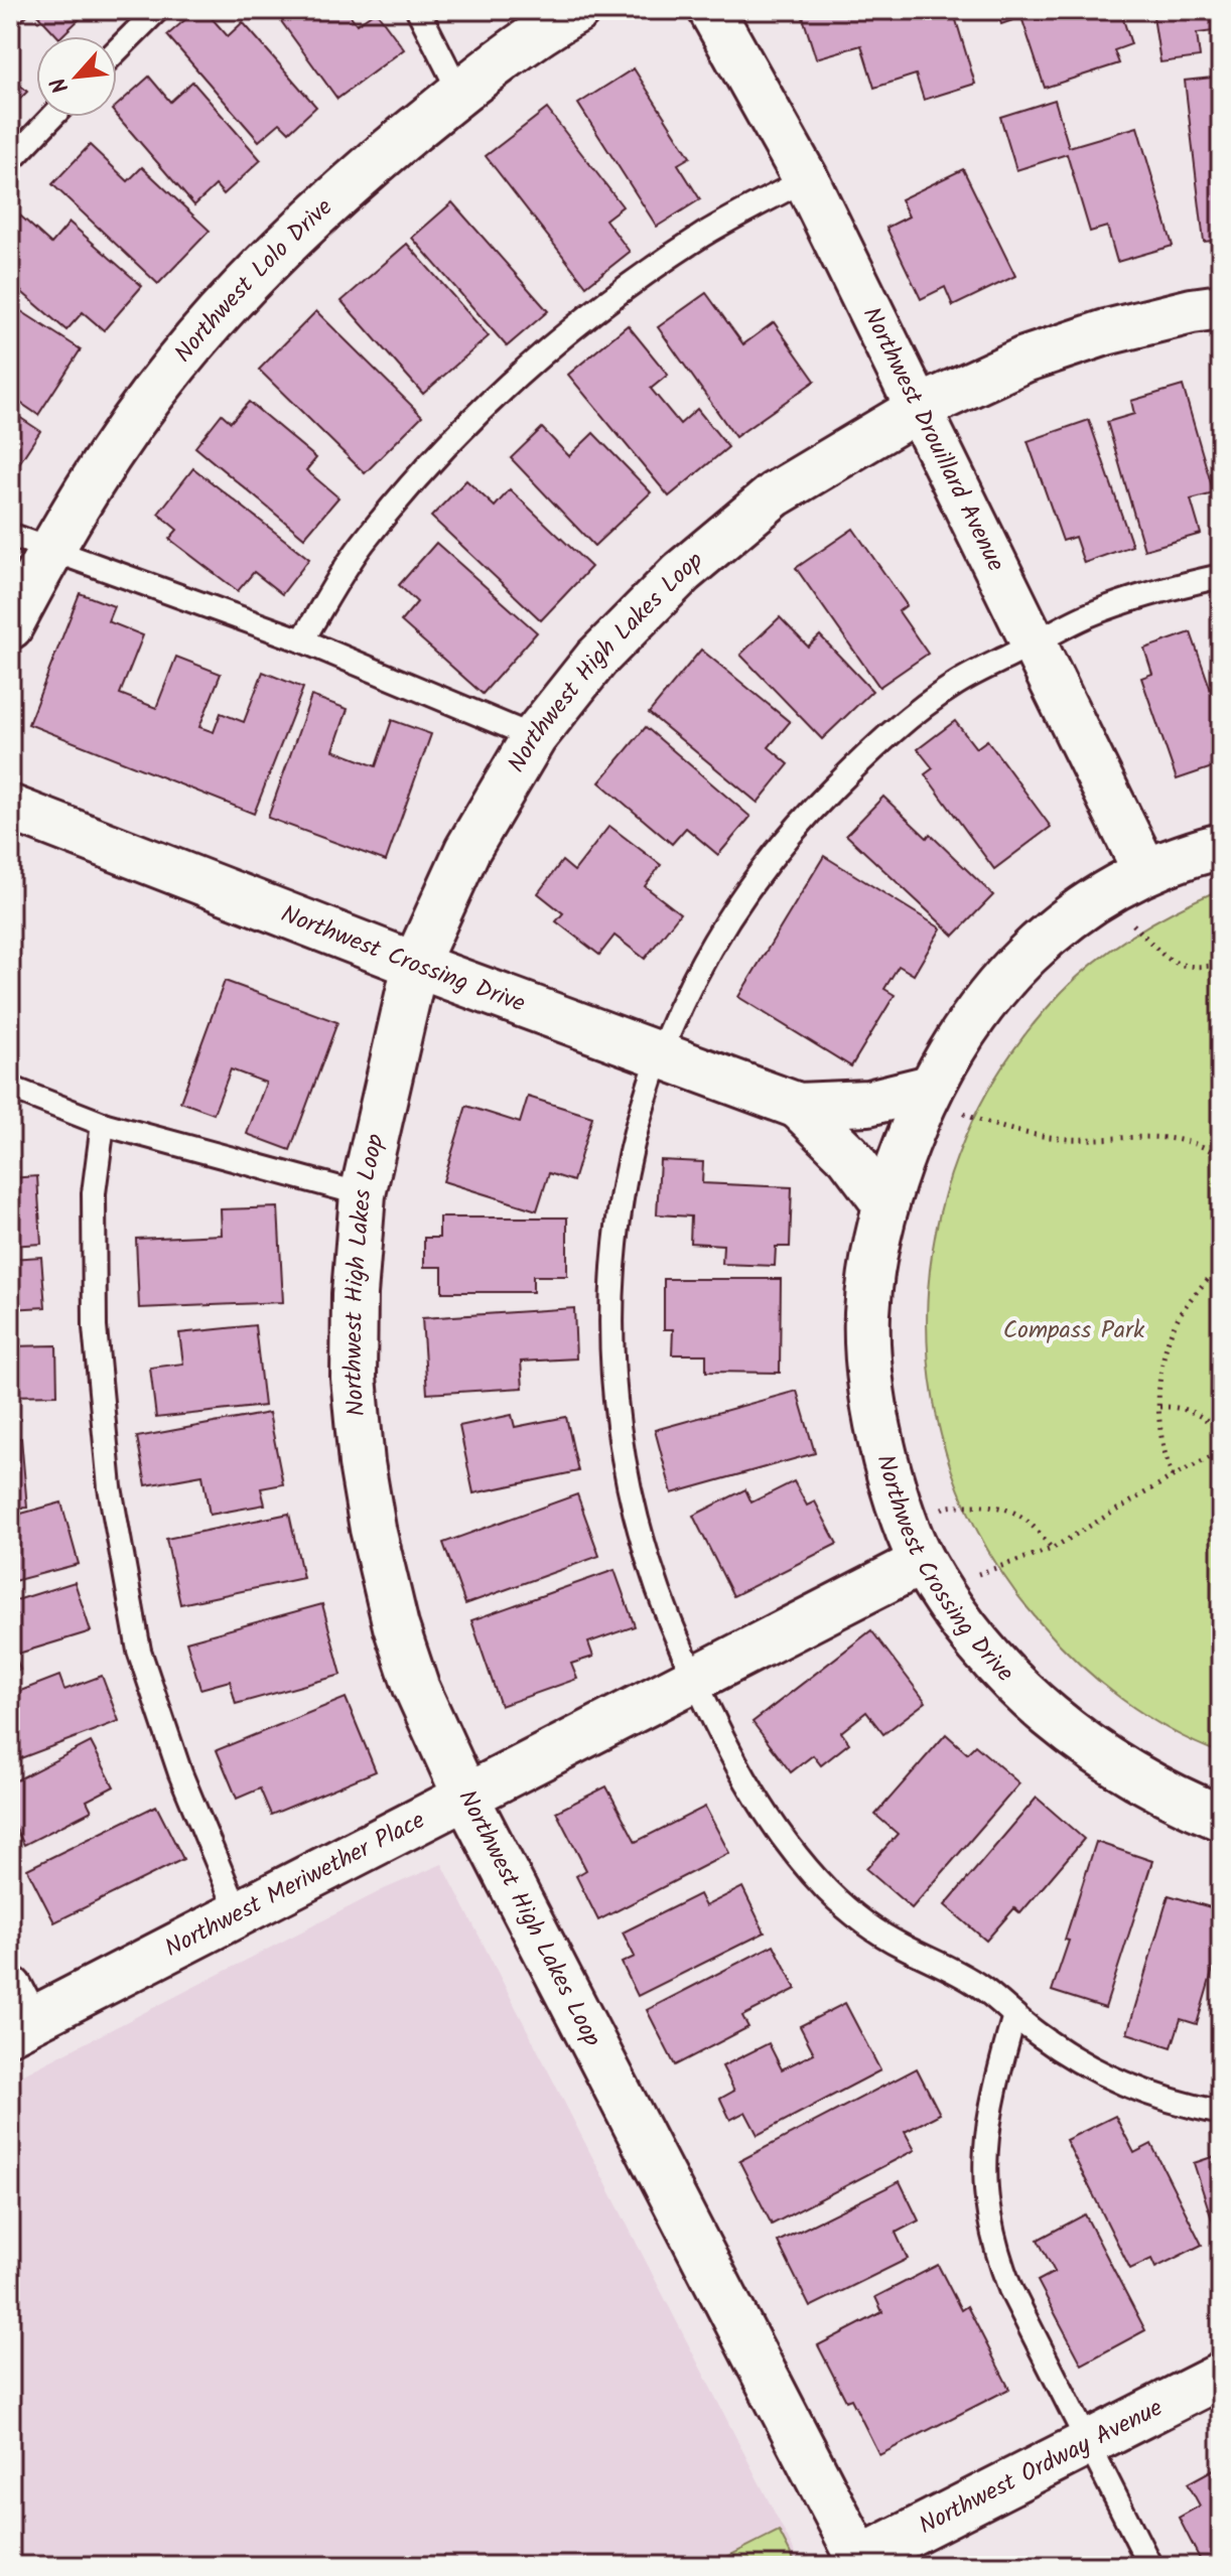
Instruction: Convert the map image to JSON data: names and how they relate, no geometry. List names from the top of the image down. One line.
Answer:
{"streets":{"street":["Northwest Lolo Drive","Northwest Drouillard Avenue","Northwest High Lakes Loop","Northwest Crossing Drive","Northwest Meriwether Place","Northwest Ordway Avenue"]},"crossings":[["Northwest Drouillard Avenue","Northwest High Lakes Loop"],["Northwest Drouillard Avenue","Northwest Crossing Drive"],["Northwest High Lakes Loop","Northwest Crossing Drive"],["Northwest High Lakes Loop","Northwest Meriwether Place"],["Northwest High Lakes Loop","Northwest Ordway Avenue"],["Northwest Crossing Drive","Northwest Meriwether Place"]],"parks":["Compass Park"],"north":"bottom left"}
